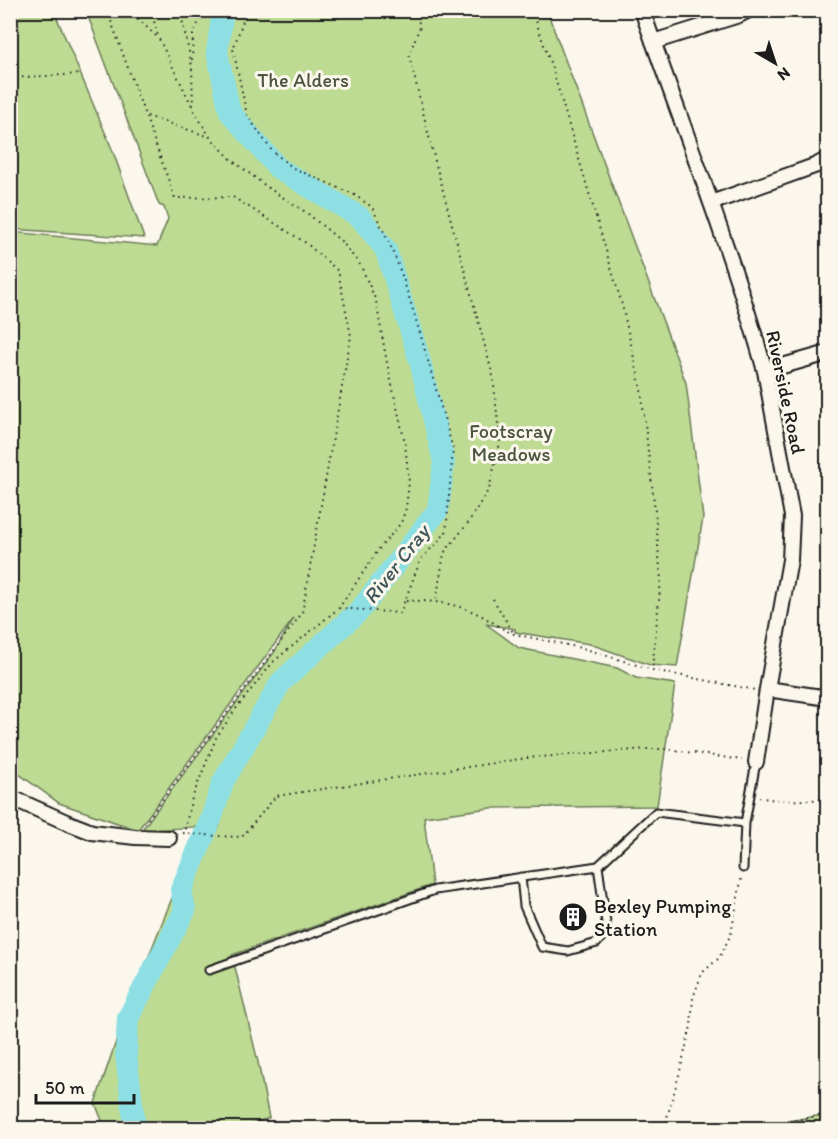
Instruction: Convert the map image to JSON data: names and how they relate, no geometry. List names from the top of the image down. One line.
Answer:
{"streets":{"street":["Riverside Road"]},"water":["River Cray"],"parks":["The Alders","Footscray Meadows"],"places":{"building":["Bexley Pumping Station"]},"scale_bar":"50 m","north":"bottom right"}
